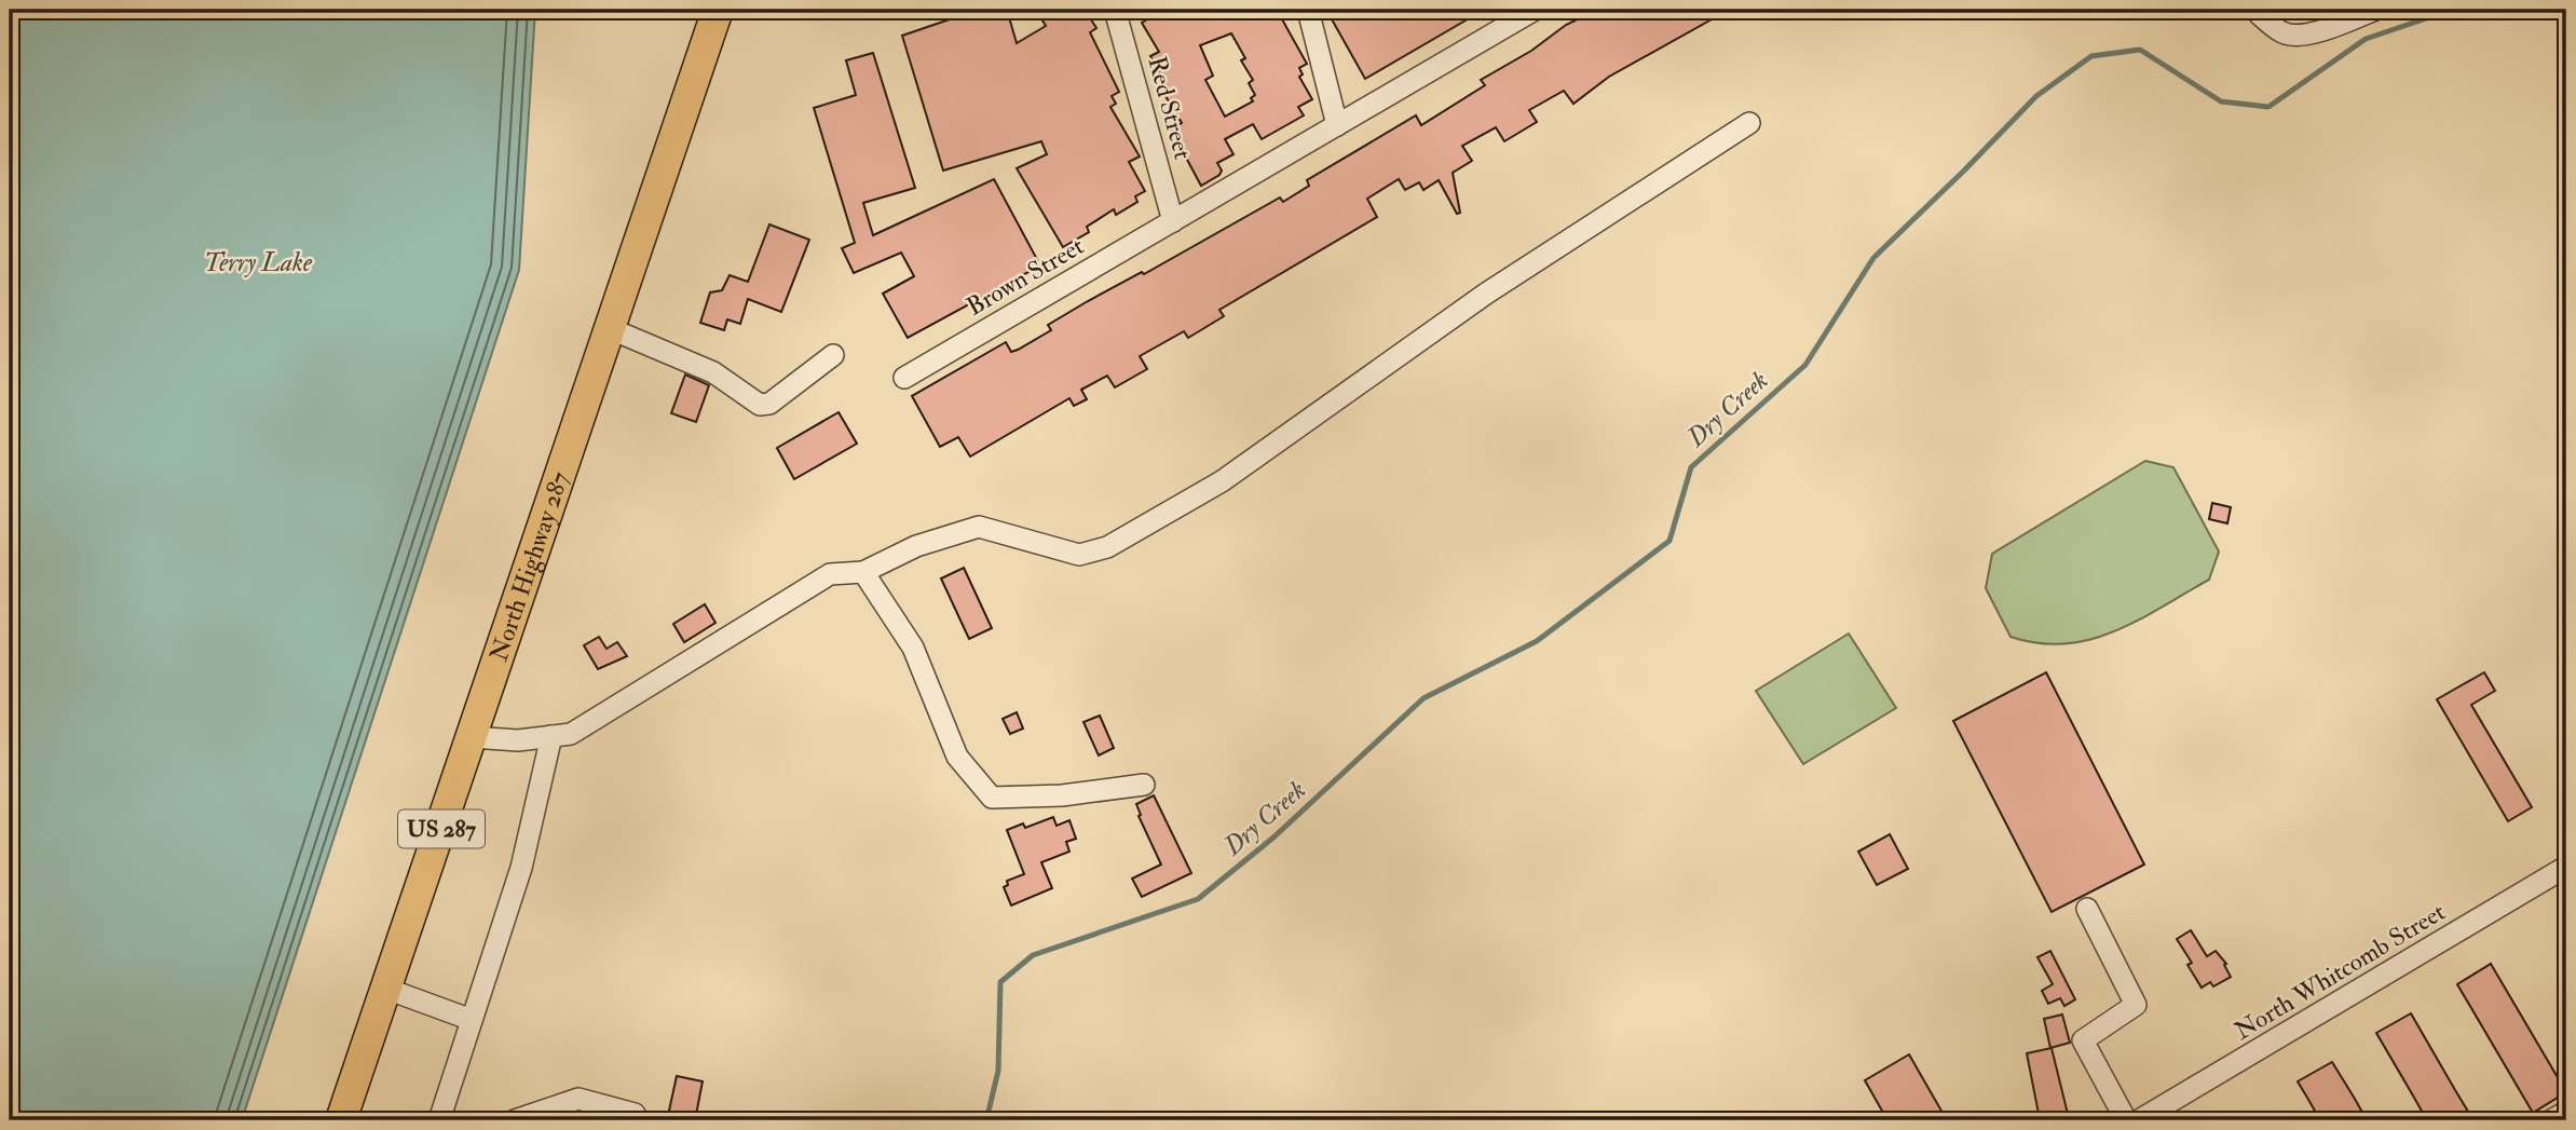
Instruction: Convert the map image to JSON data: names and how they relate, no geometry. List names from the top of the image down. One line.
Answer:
{"streets":{"highway":["North Highway 287","US 287"],"street":["Red Street","Brown Street","North Whitcomb Street"]},"crossings":[["Red Street","Brown Street"]],"water":["Terry Lake","Dry Creek"]}
